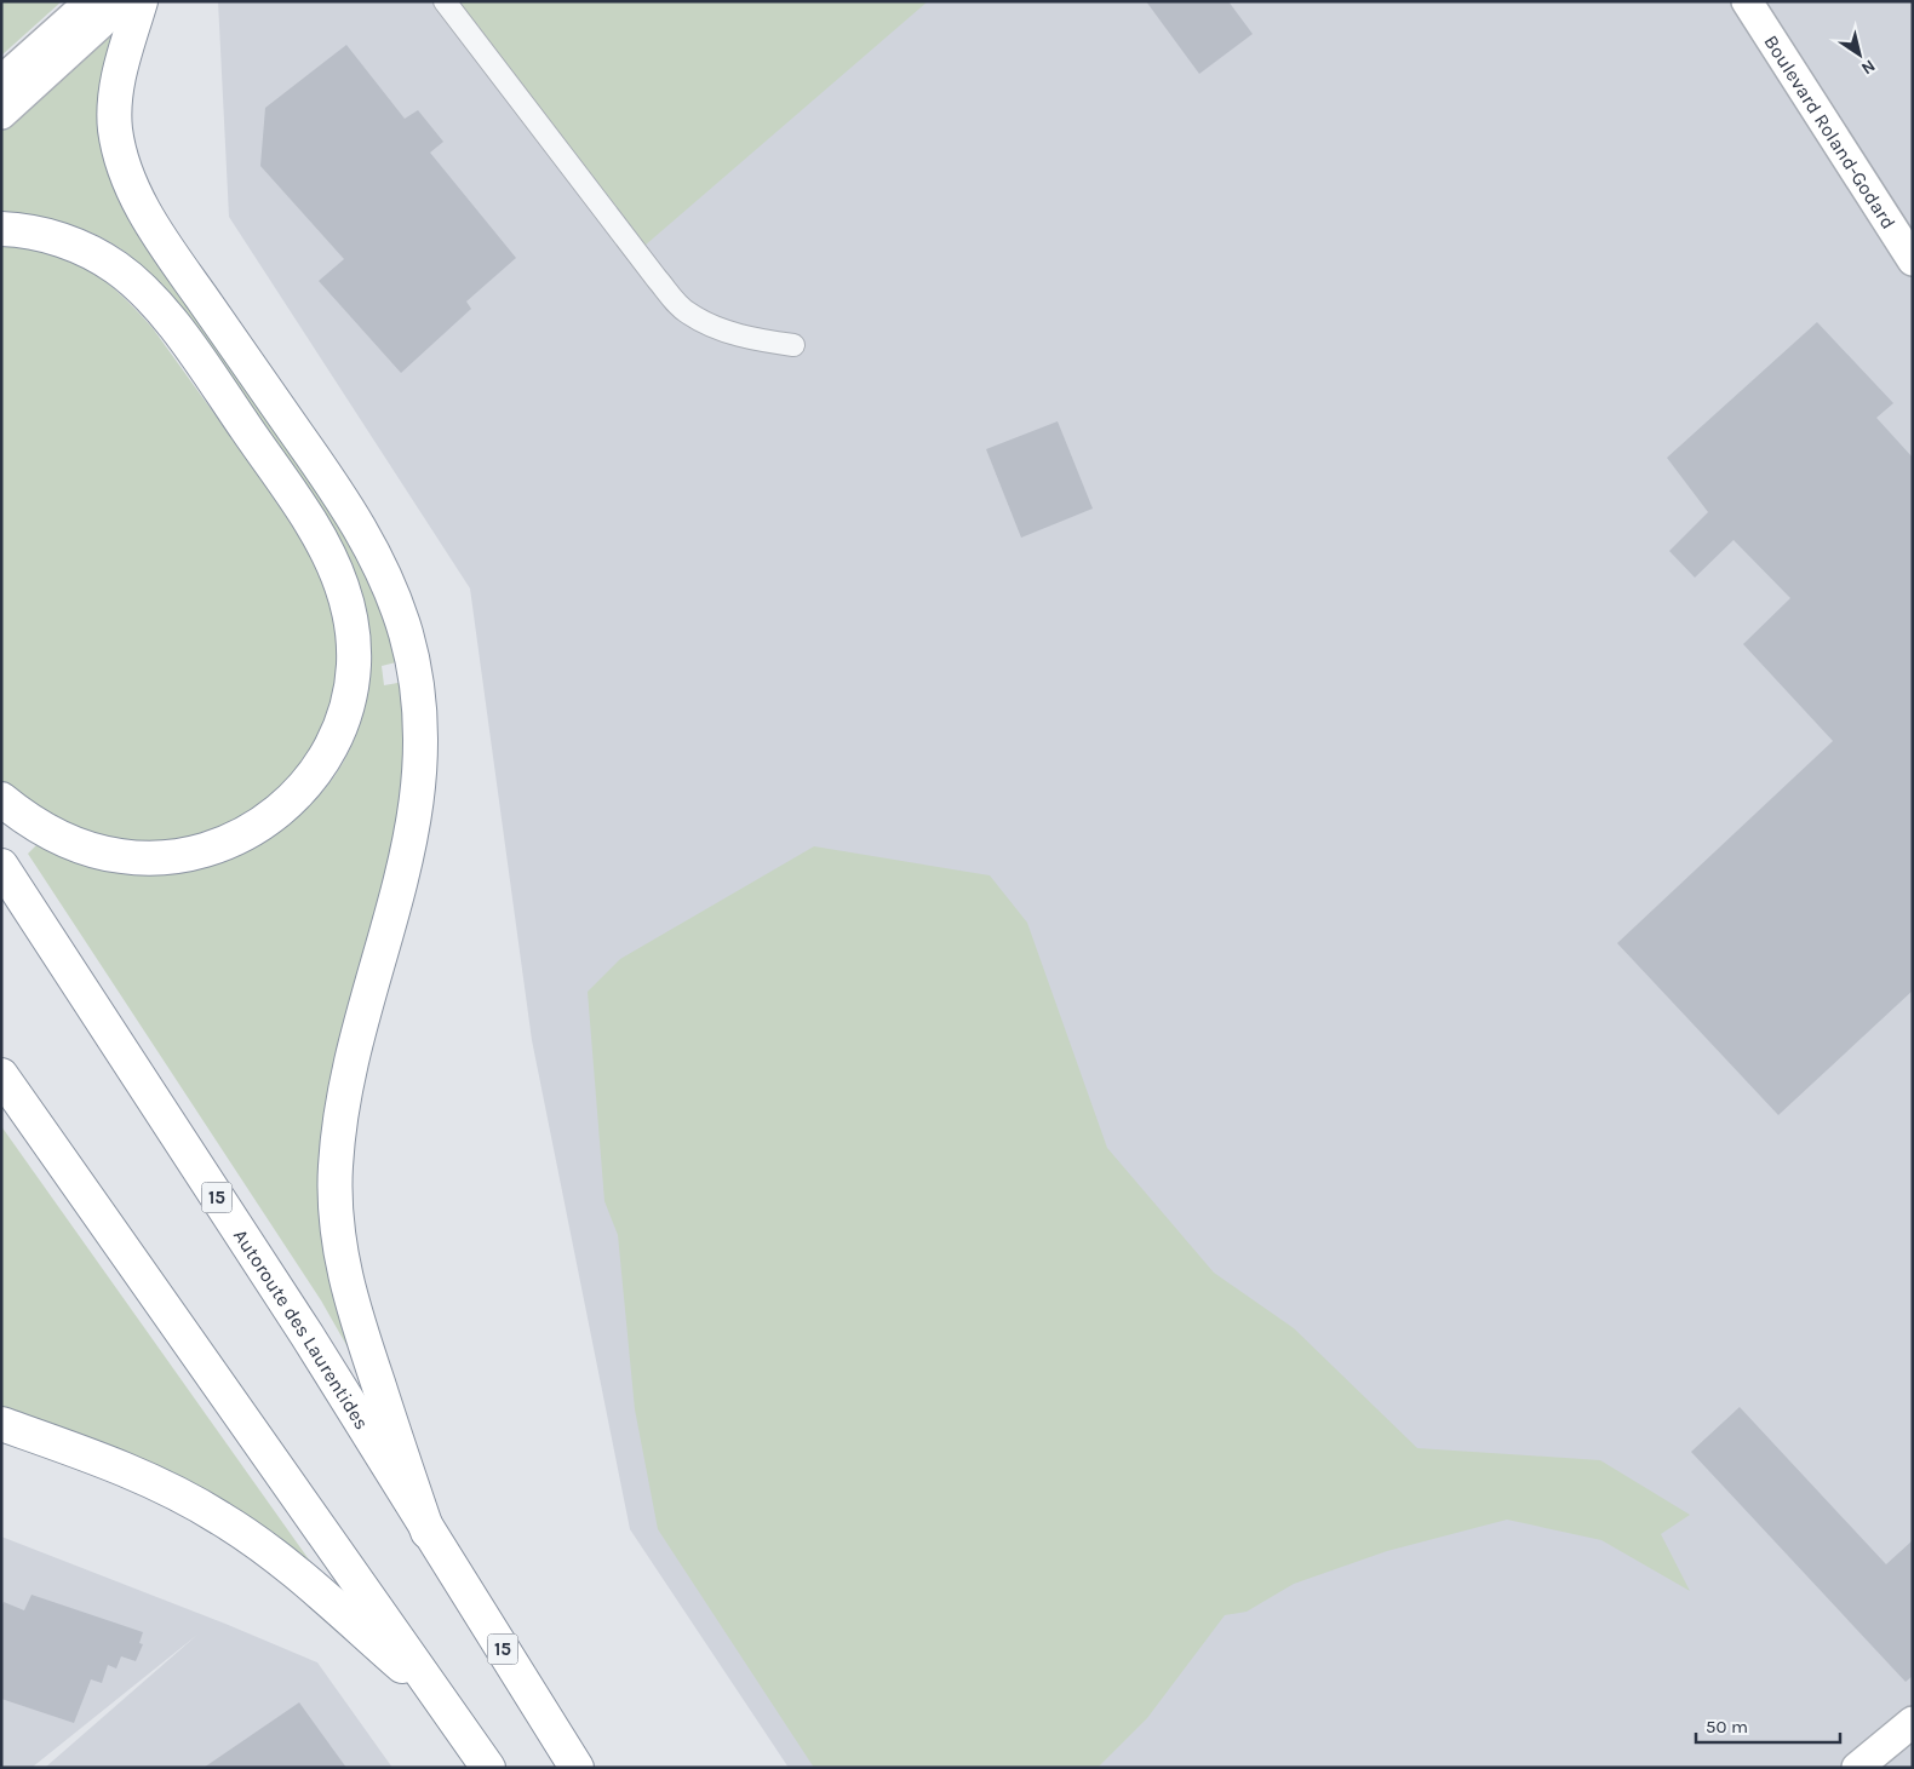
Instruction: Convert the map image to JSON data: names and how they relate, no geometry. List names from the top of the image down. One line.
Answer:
{"streets":{"highway":["15","Autoroute des Laurentides"],"street":["Boulevard Roland-Godard"]},"scale_bar":"50 m","north":"bottom right"}
